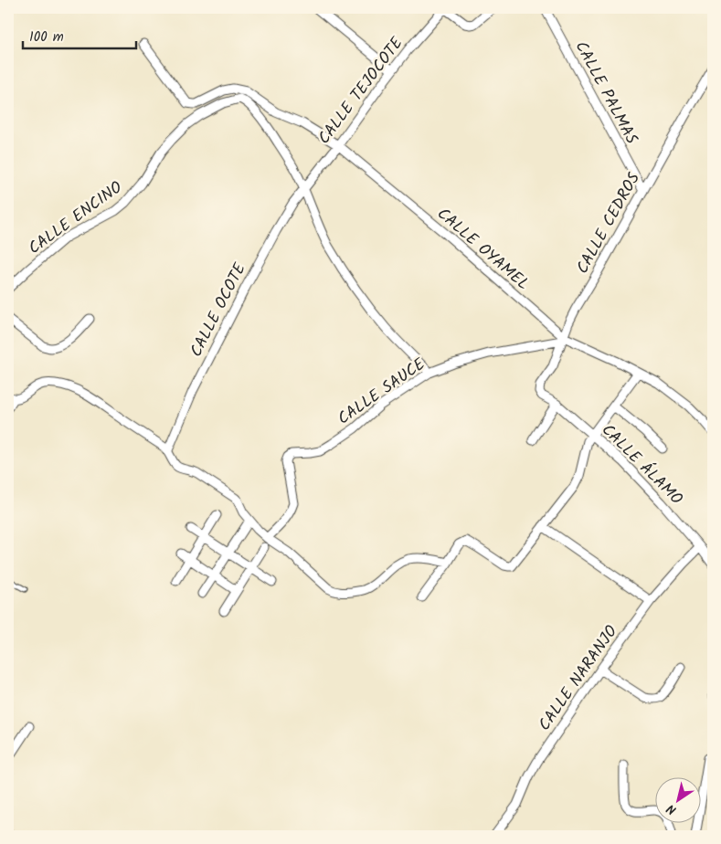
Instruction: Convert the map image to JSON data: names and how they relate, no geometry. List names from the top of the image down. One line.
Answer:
{"streets":{"street":["CALLE TEJOCOTE","CALLE PALMAS","CALLE ENCINO","CALLE CEDROS","CALLE OYAMEL","CALLE OCOTE","CALLE SAUCE","CALLE ÁLAMO","CALLE NARANJO"]},"crossings":[["CALLE TEJOCOTE","CALLE ENCINO"],["CALLE TEJOCOTE","CALLE OYAMEL"],["CALLE TEJOCOTE","CALLE OCOTE"],["CALLE PALMAS","CALLE CEDROS"],["CALLE ENCINO","CALLE OCOTE"],["CALLE CEDROS","CALLE OYAMEL"],["CALLE CEDROS","CALLE SAUCE"],["CALLE CEDROS","CALLE ÁLAMO"],["CALLE OYAMEL","CALLE SAUCE"],["CALLE ÁLAMO","CALLE NARANJO"]],"scale_bar":"100 m","north":"bottom left"}
